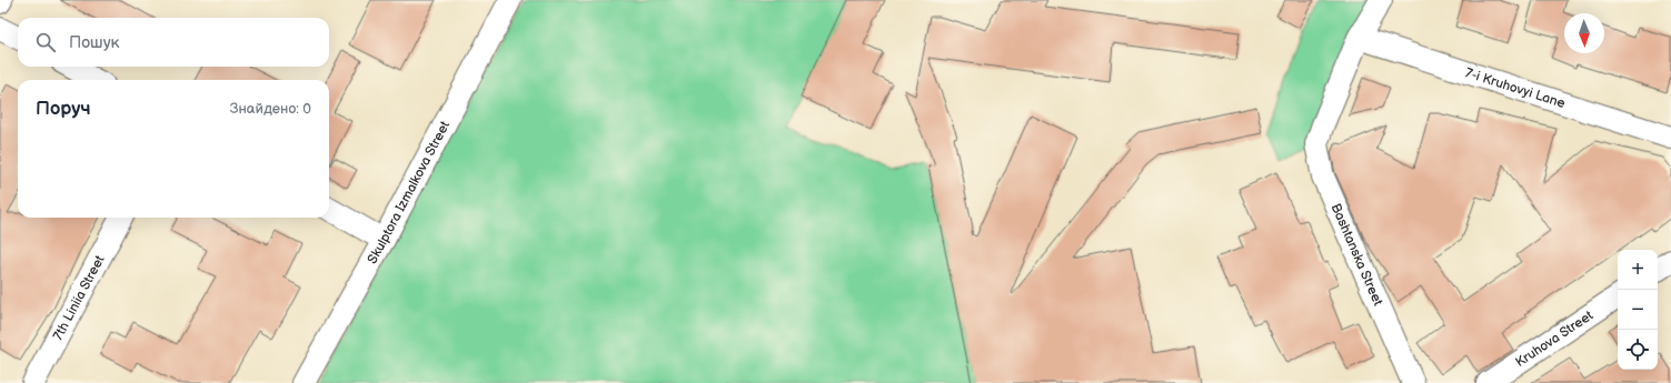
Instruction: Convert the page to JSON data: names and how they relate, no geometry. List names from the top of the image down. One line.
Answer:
{"streets":{"street":["7-i Kruhovyi Lane","Skulptora Izmalkova Street","Bashtanska Street","7th Liniia Street","Kruhova Street"]},"crossings":[["7-i Kruhovyi Lane","Bashtanska Street"]],"north":"bottom","page":{"search":"Пошук","heading":["Поруч","Знайдено: 0"],"map_buttons":["+","−"]}}
